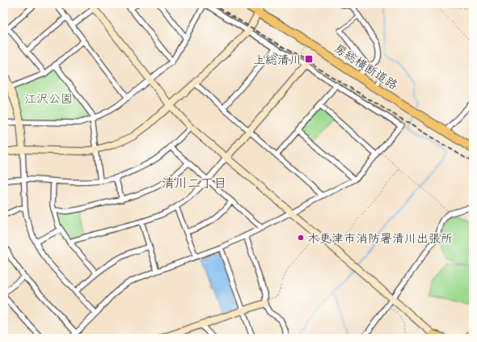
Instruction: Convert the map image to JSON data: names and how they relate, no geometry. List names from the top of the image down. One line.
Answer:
{"streets":{"highway":["房総横断道路"]},"districts":["清川二丁目"],"parks":["江沢公園"],"places":{"transit":["上総清川"],"other":["木更津市消防署清川出張所"]}}
